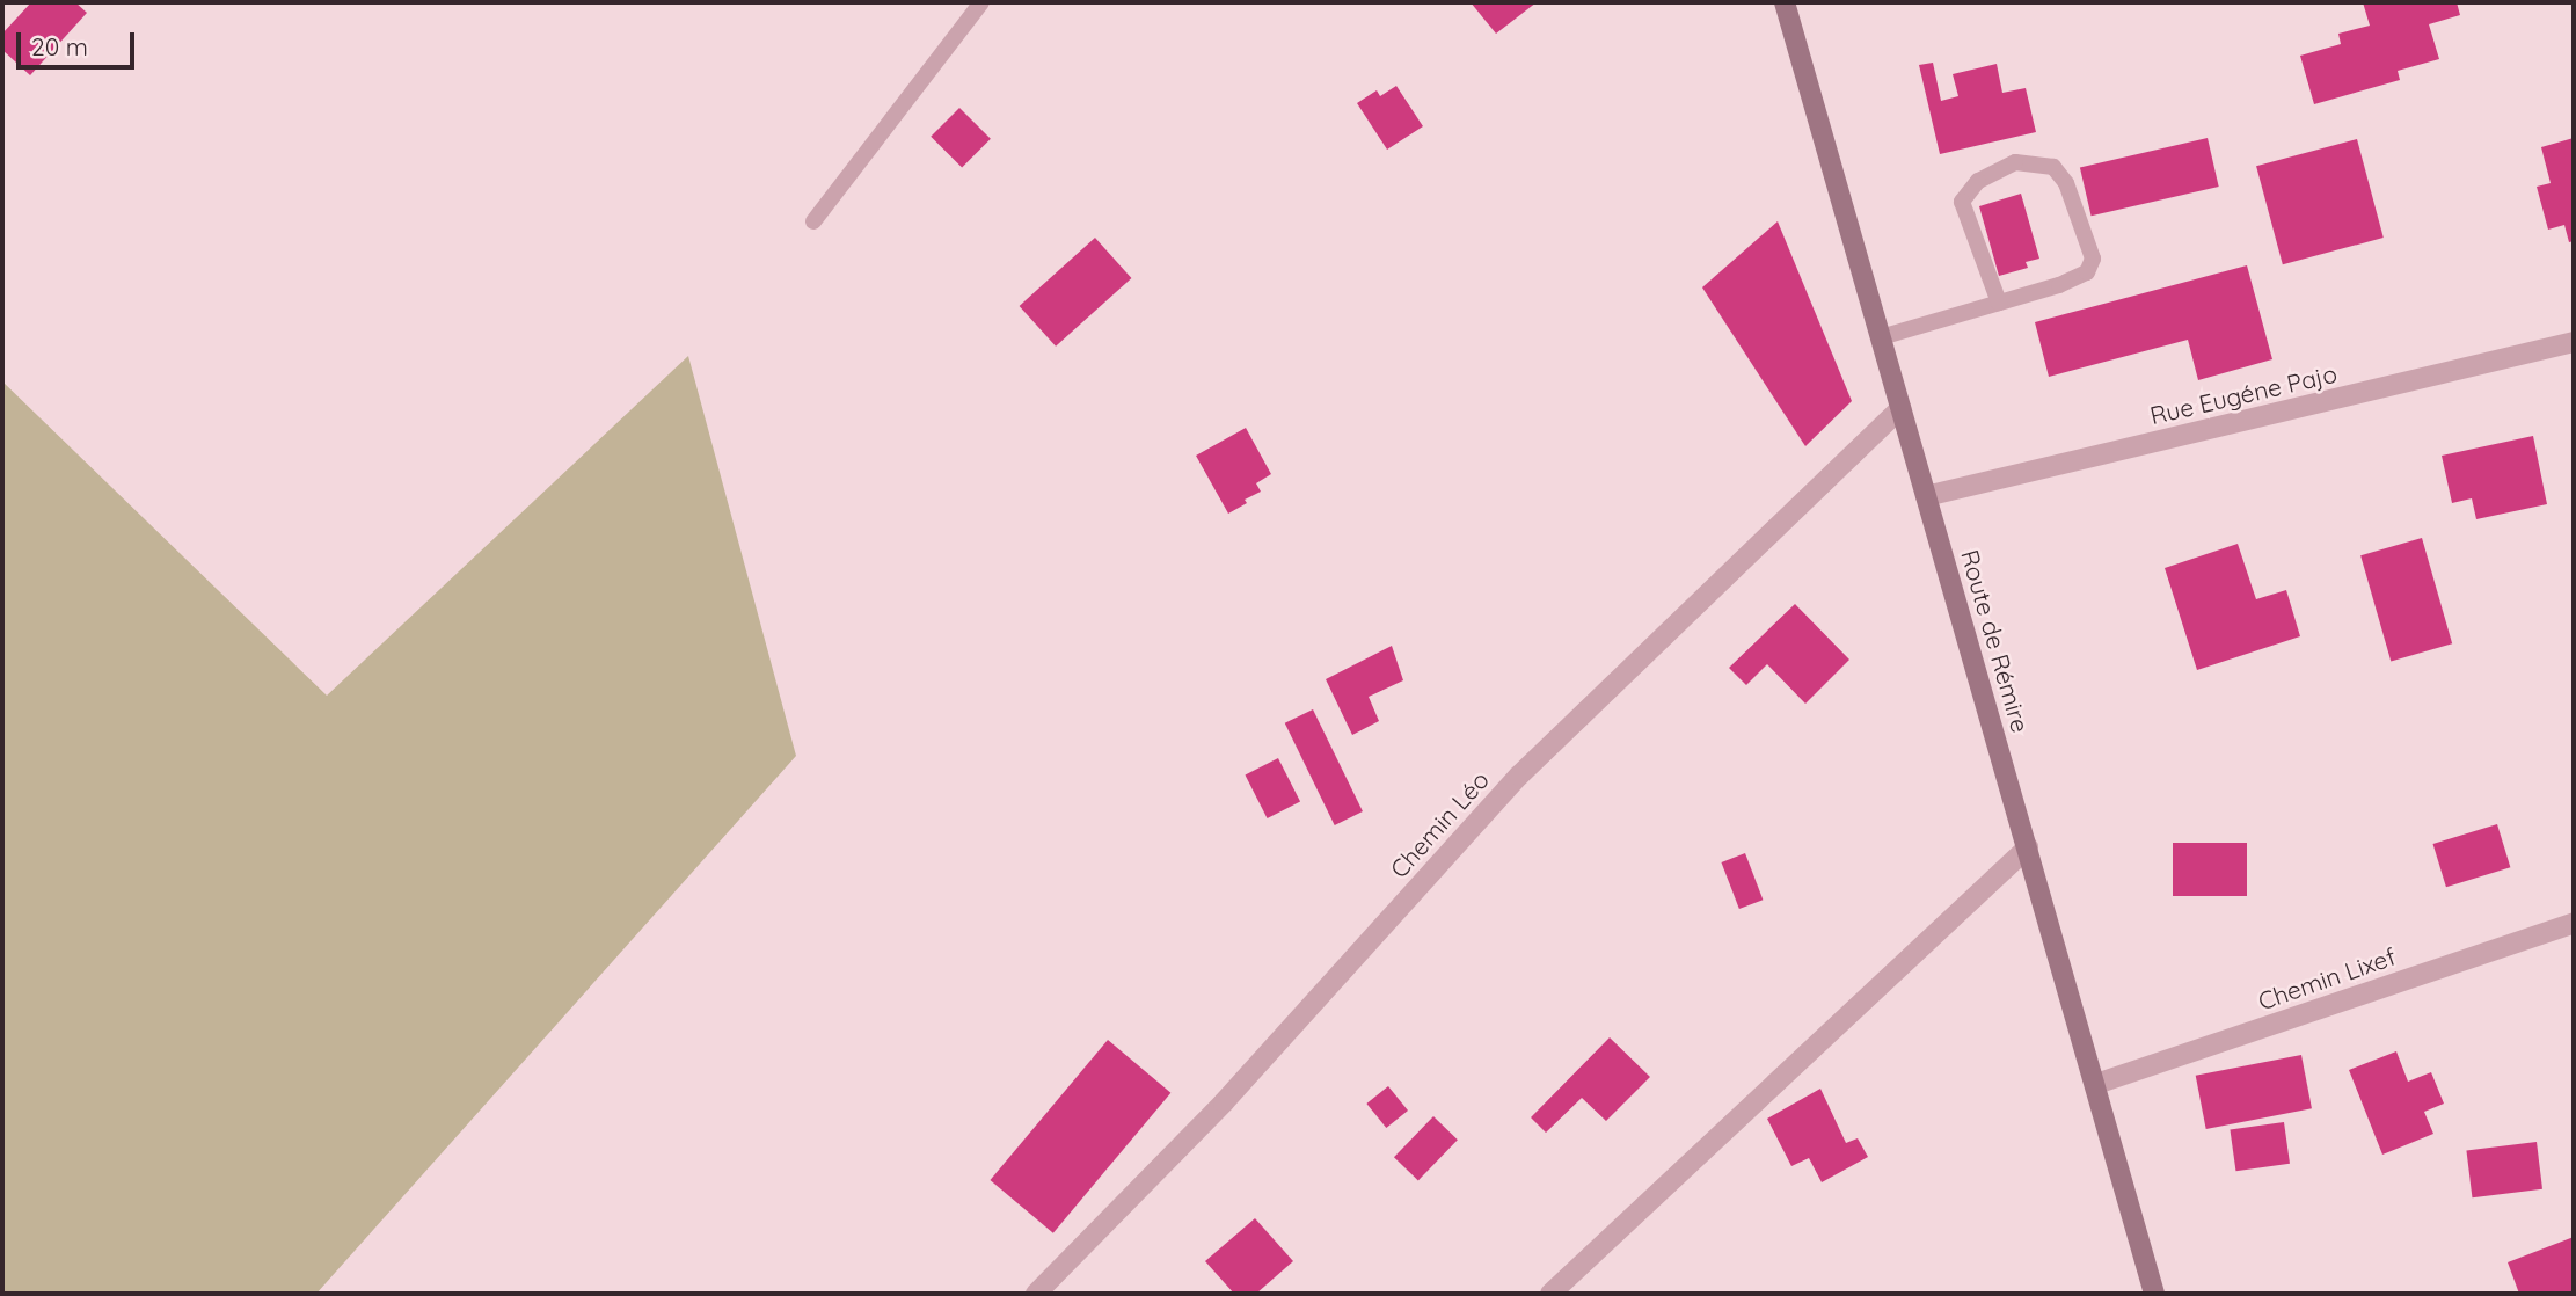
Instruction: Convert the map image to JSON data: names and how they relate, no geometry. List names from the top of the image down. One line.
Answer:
{"streets":{"main road":["Route de Rémire"],"street":["Rue Eugéne Pajo","Chemin Léo","Chemin Lixef"]},"crossings":[["Rue Eugéne Pajo","Route de Rémire"],["Route de Rémire","Chemin Léo"],["Route de Rémire","Chemin Lixef"]],"scale_bar":"20 m"}
